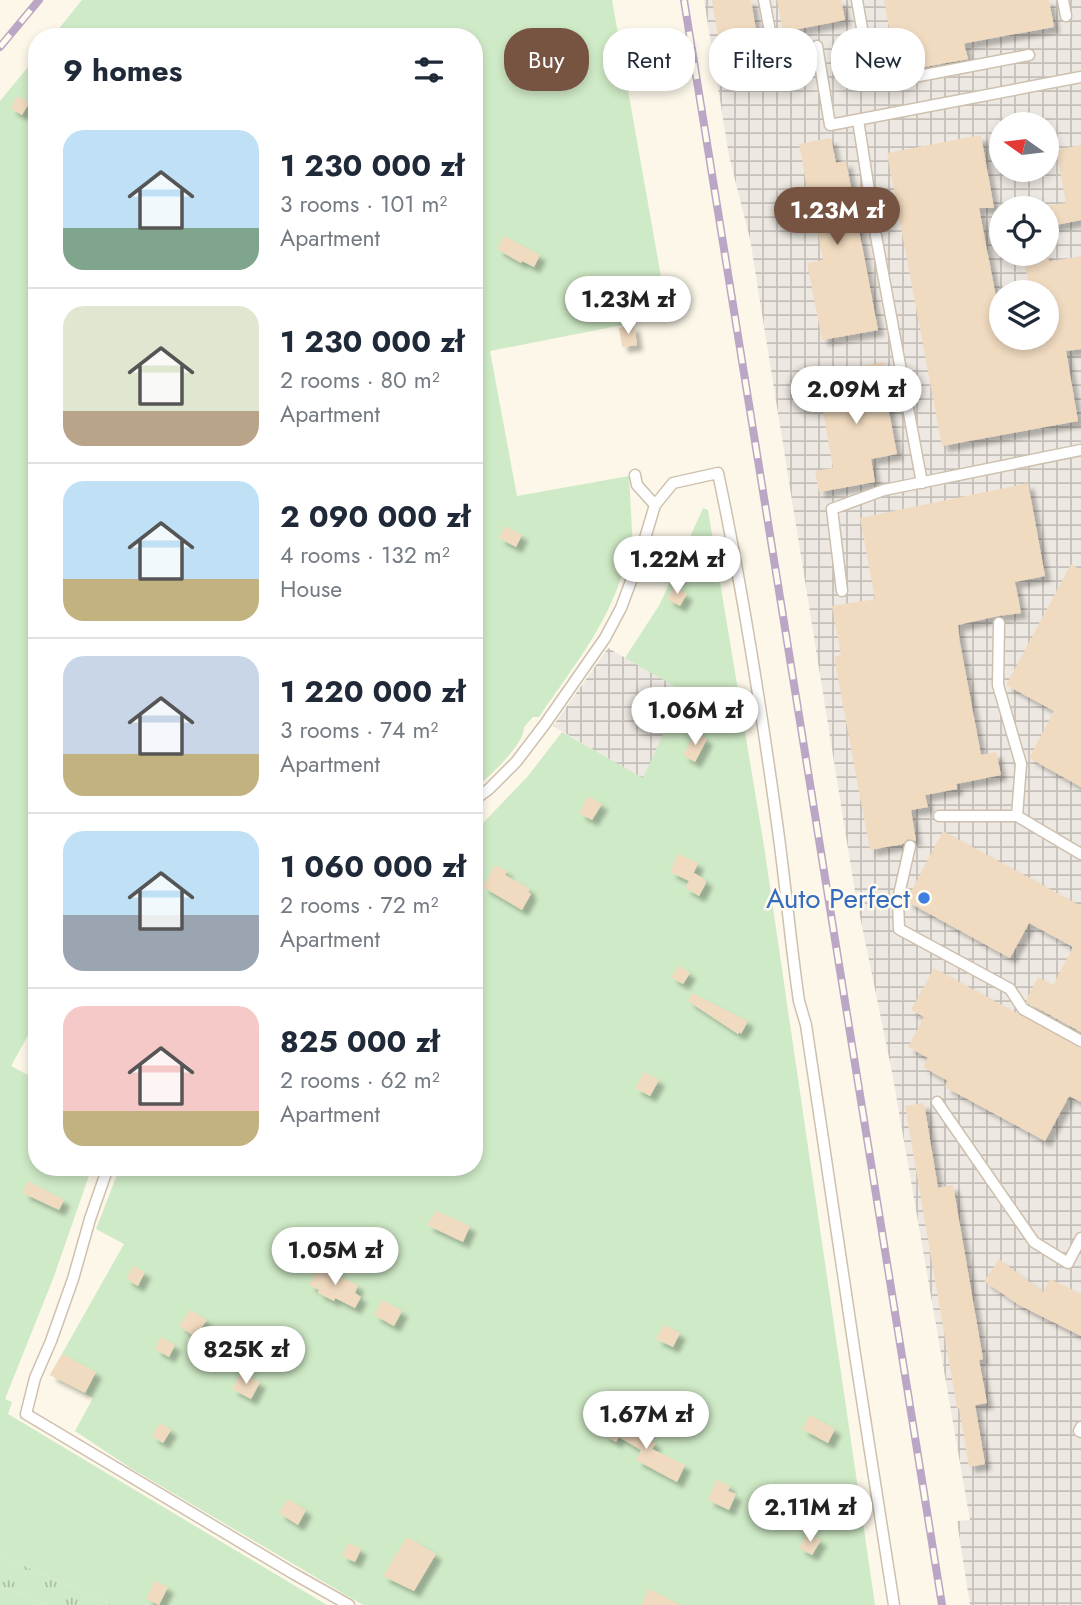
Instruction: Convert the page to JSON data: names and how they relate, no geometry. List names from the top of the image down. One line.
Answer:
{"places":["Auto Perfect"],"north":"left","page":{"chip":["Buy","Rent","Filters","New"],"heading":"9 homes","list":[{"name":"1 230 000 zł","note":"3 rooms · 101 m² · Apartment"},{"name":"1 230 000 zł","note":"2 rooms · 80 m² · Apartment"},{"name":"2 090 000 zł","note":"4 rooms · 132 m² · House"},{"name":"1 220 000 zł","note":"3 rooms · 74 m² · Apartment"},{"name":"1 060 000 zł","note":"2 rooms · 72 m² · Apartment"},{"name":"825 000 zł","note":"2 rooms · 62 m² · Apartment"}],"price":["1.23M zł","1.23M zł","2.09M zł","1.22M zł","1.06M zł","1.05M zł","825K zł","1.67M zł","2.11M zł"]}}
